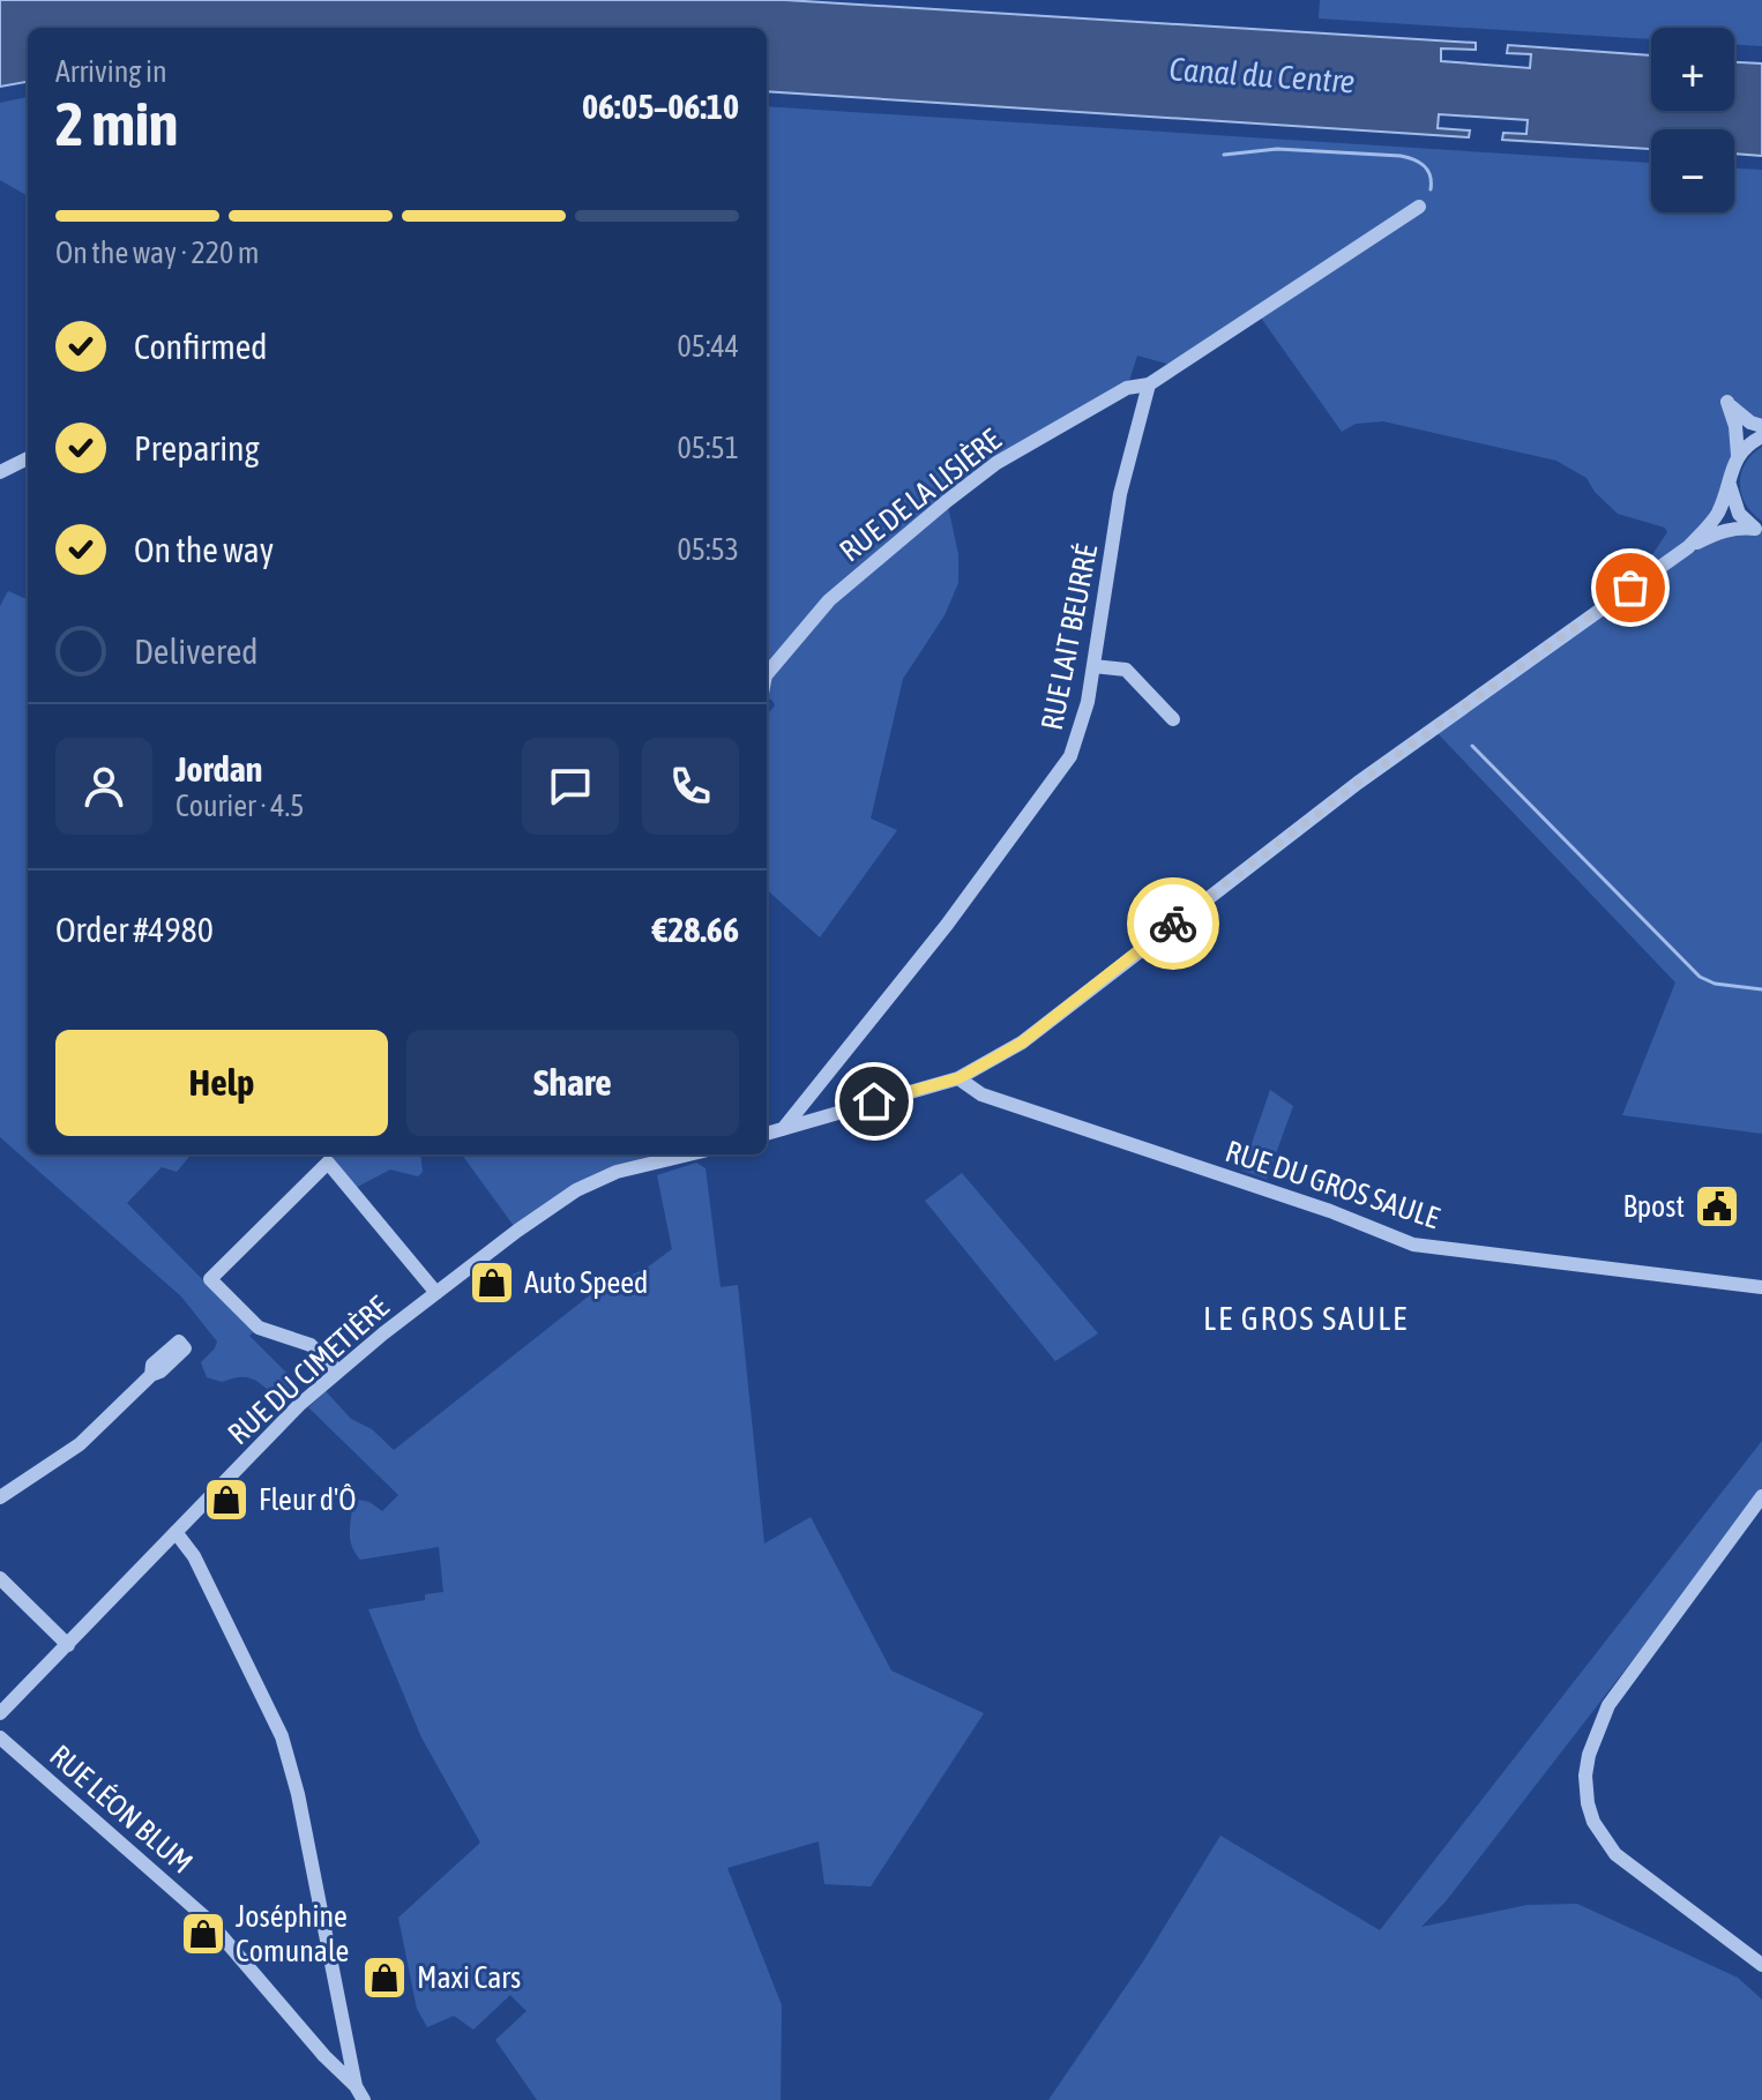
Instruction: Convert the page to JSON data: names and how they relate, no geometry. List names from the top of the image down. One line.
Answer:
{"streets":{"street":["RUE DE LA LISIÈRE","RUE LAIT BEURRÉ","RUE DU GROS SAULE","RUE DU CIMETIÈRE","RUE LÉON BLUM"]},"crossings":[["RUE DE LA LISIÈRE","RUE LAIT BEURRÉ"]],"districts":["LE GROS SAULE"],"water":["Canal du Centre"],"places":{"public building":["Bpost"],"shop":["Auto Speed","Fleur d'Ô","Joséphine Comunale","Maxi Cars"]},"page":{"map_buttons":["+","−"],"heading":["2 min","Arriving in","06:05–06:10"],"panel":["Jordan","Courier · 4.5","Order #4980","€28.66"],"bar":"On the way · 220 m","list":[["Confirmed","05:44"],["Preparing","05:51"],["On the way","05:53"],"Delivered"],"buttons":["Help","Share"]}}
